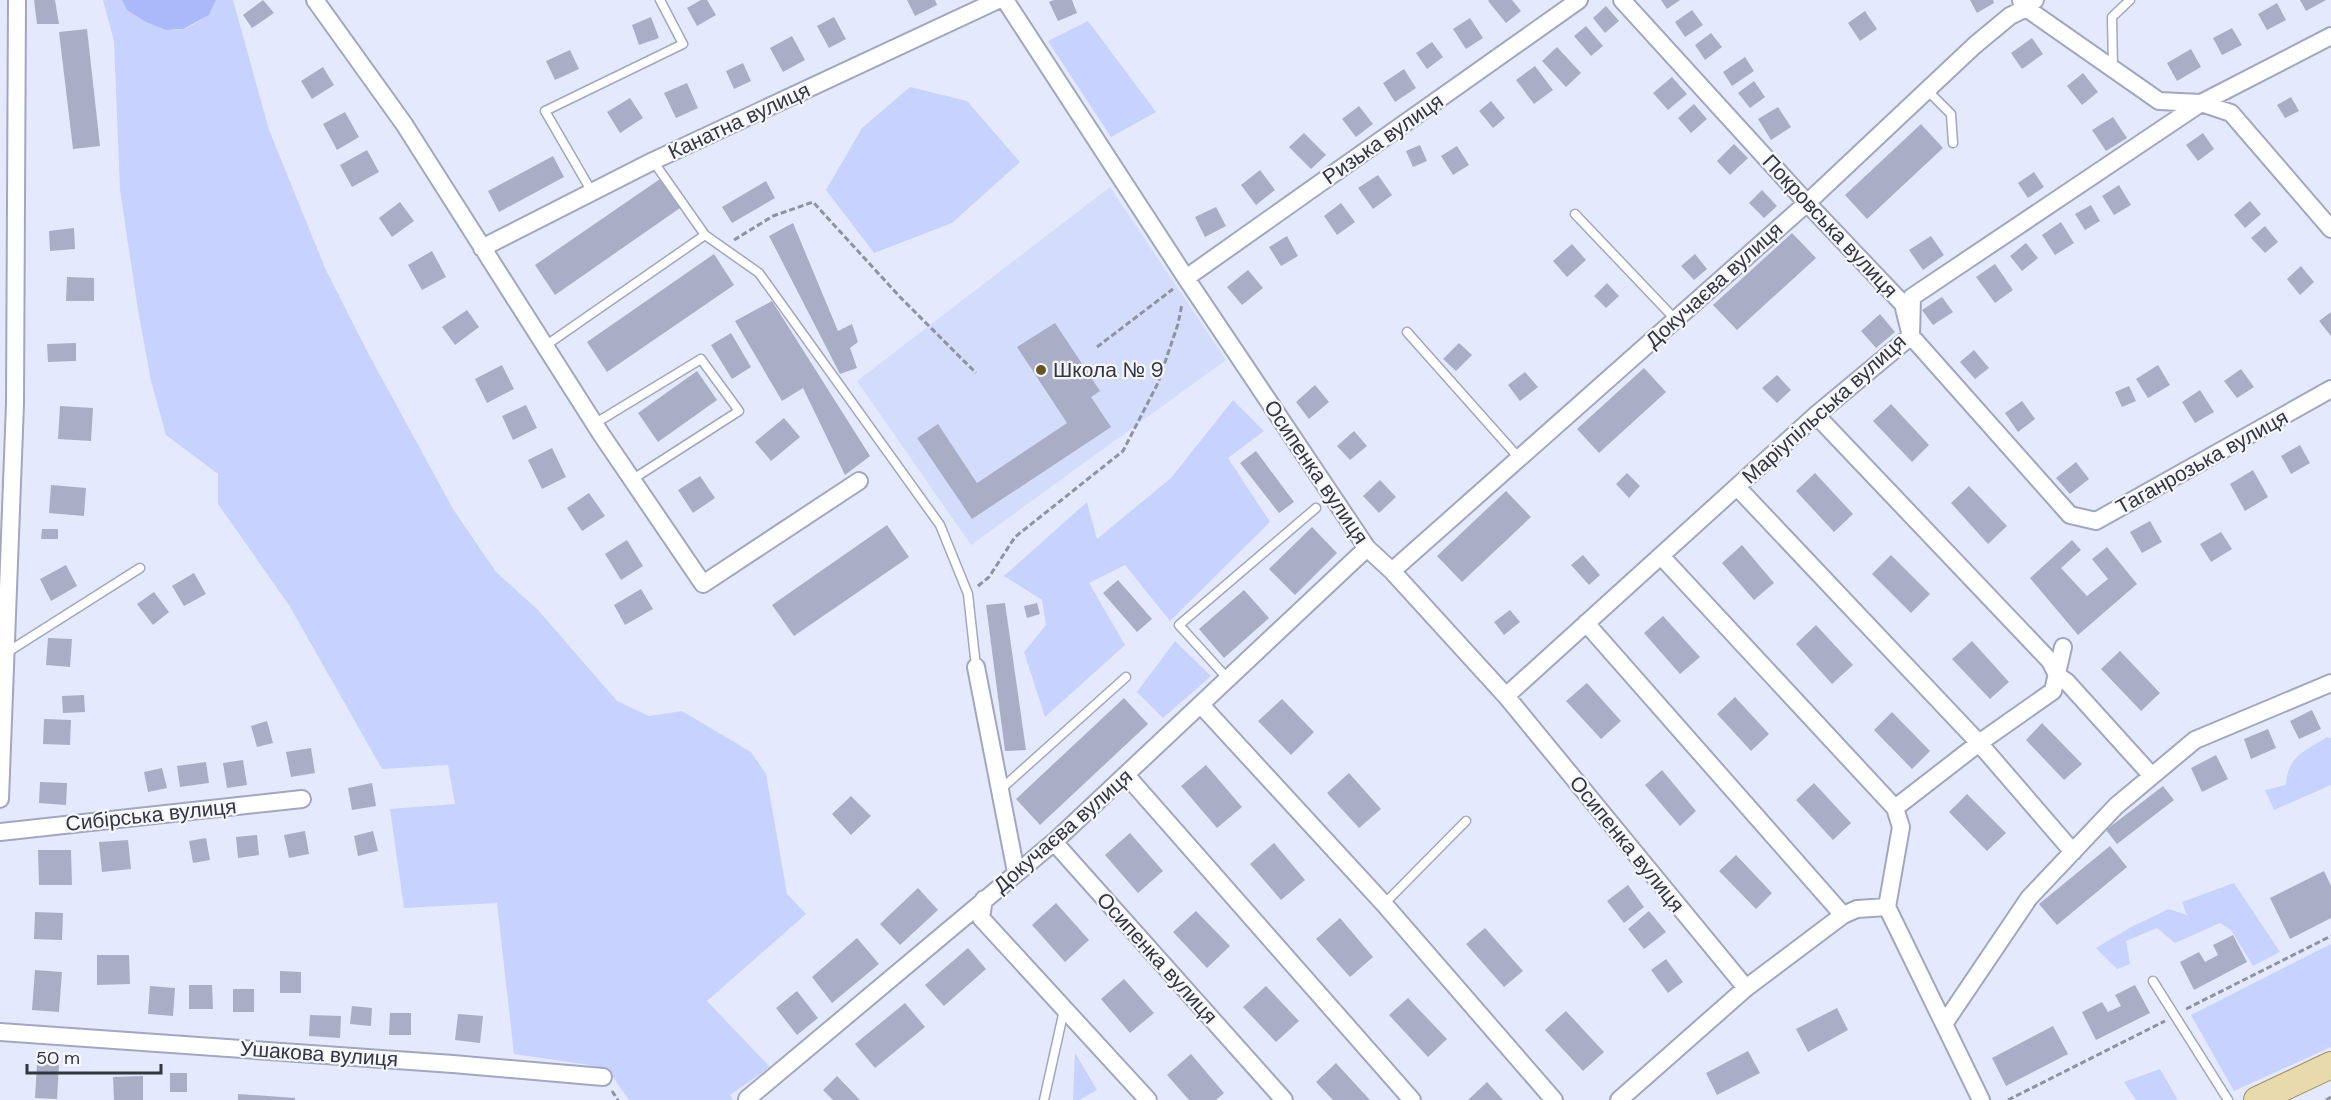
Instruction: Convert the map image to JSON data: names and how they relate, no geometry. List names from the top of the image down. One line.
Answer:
{"streets":{"street":["Канатна вулиця","Ризька вулиця","Покровська вулиця","Докучаєва вулиця","Маріупільська вулиця","Таганрозька вулиця","Осипенка вулиця","Сибірська вулиця","Ушакова вулиця"]},"crossings":[["Ризька вулиця","Осипенка вулиця"],["Покровська вулиця","Докучаєва вулиця"],["Покровська вулиця","Маріупільська вулиця"],["Покровська вулиця","Таганрозька вулиця"],["Докучаєва вулиця","Осипенка вулиця"],["Маріупільська вулиця","Осипенка вулиця"]],"places":["Школа № 9"],"scale_bar":"50 m"}
